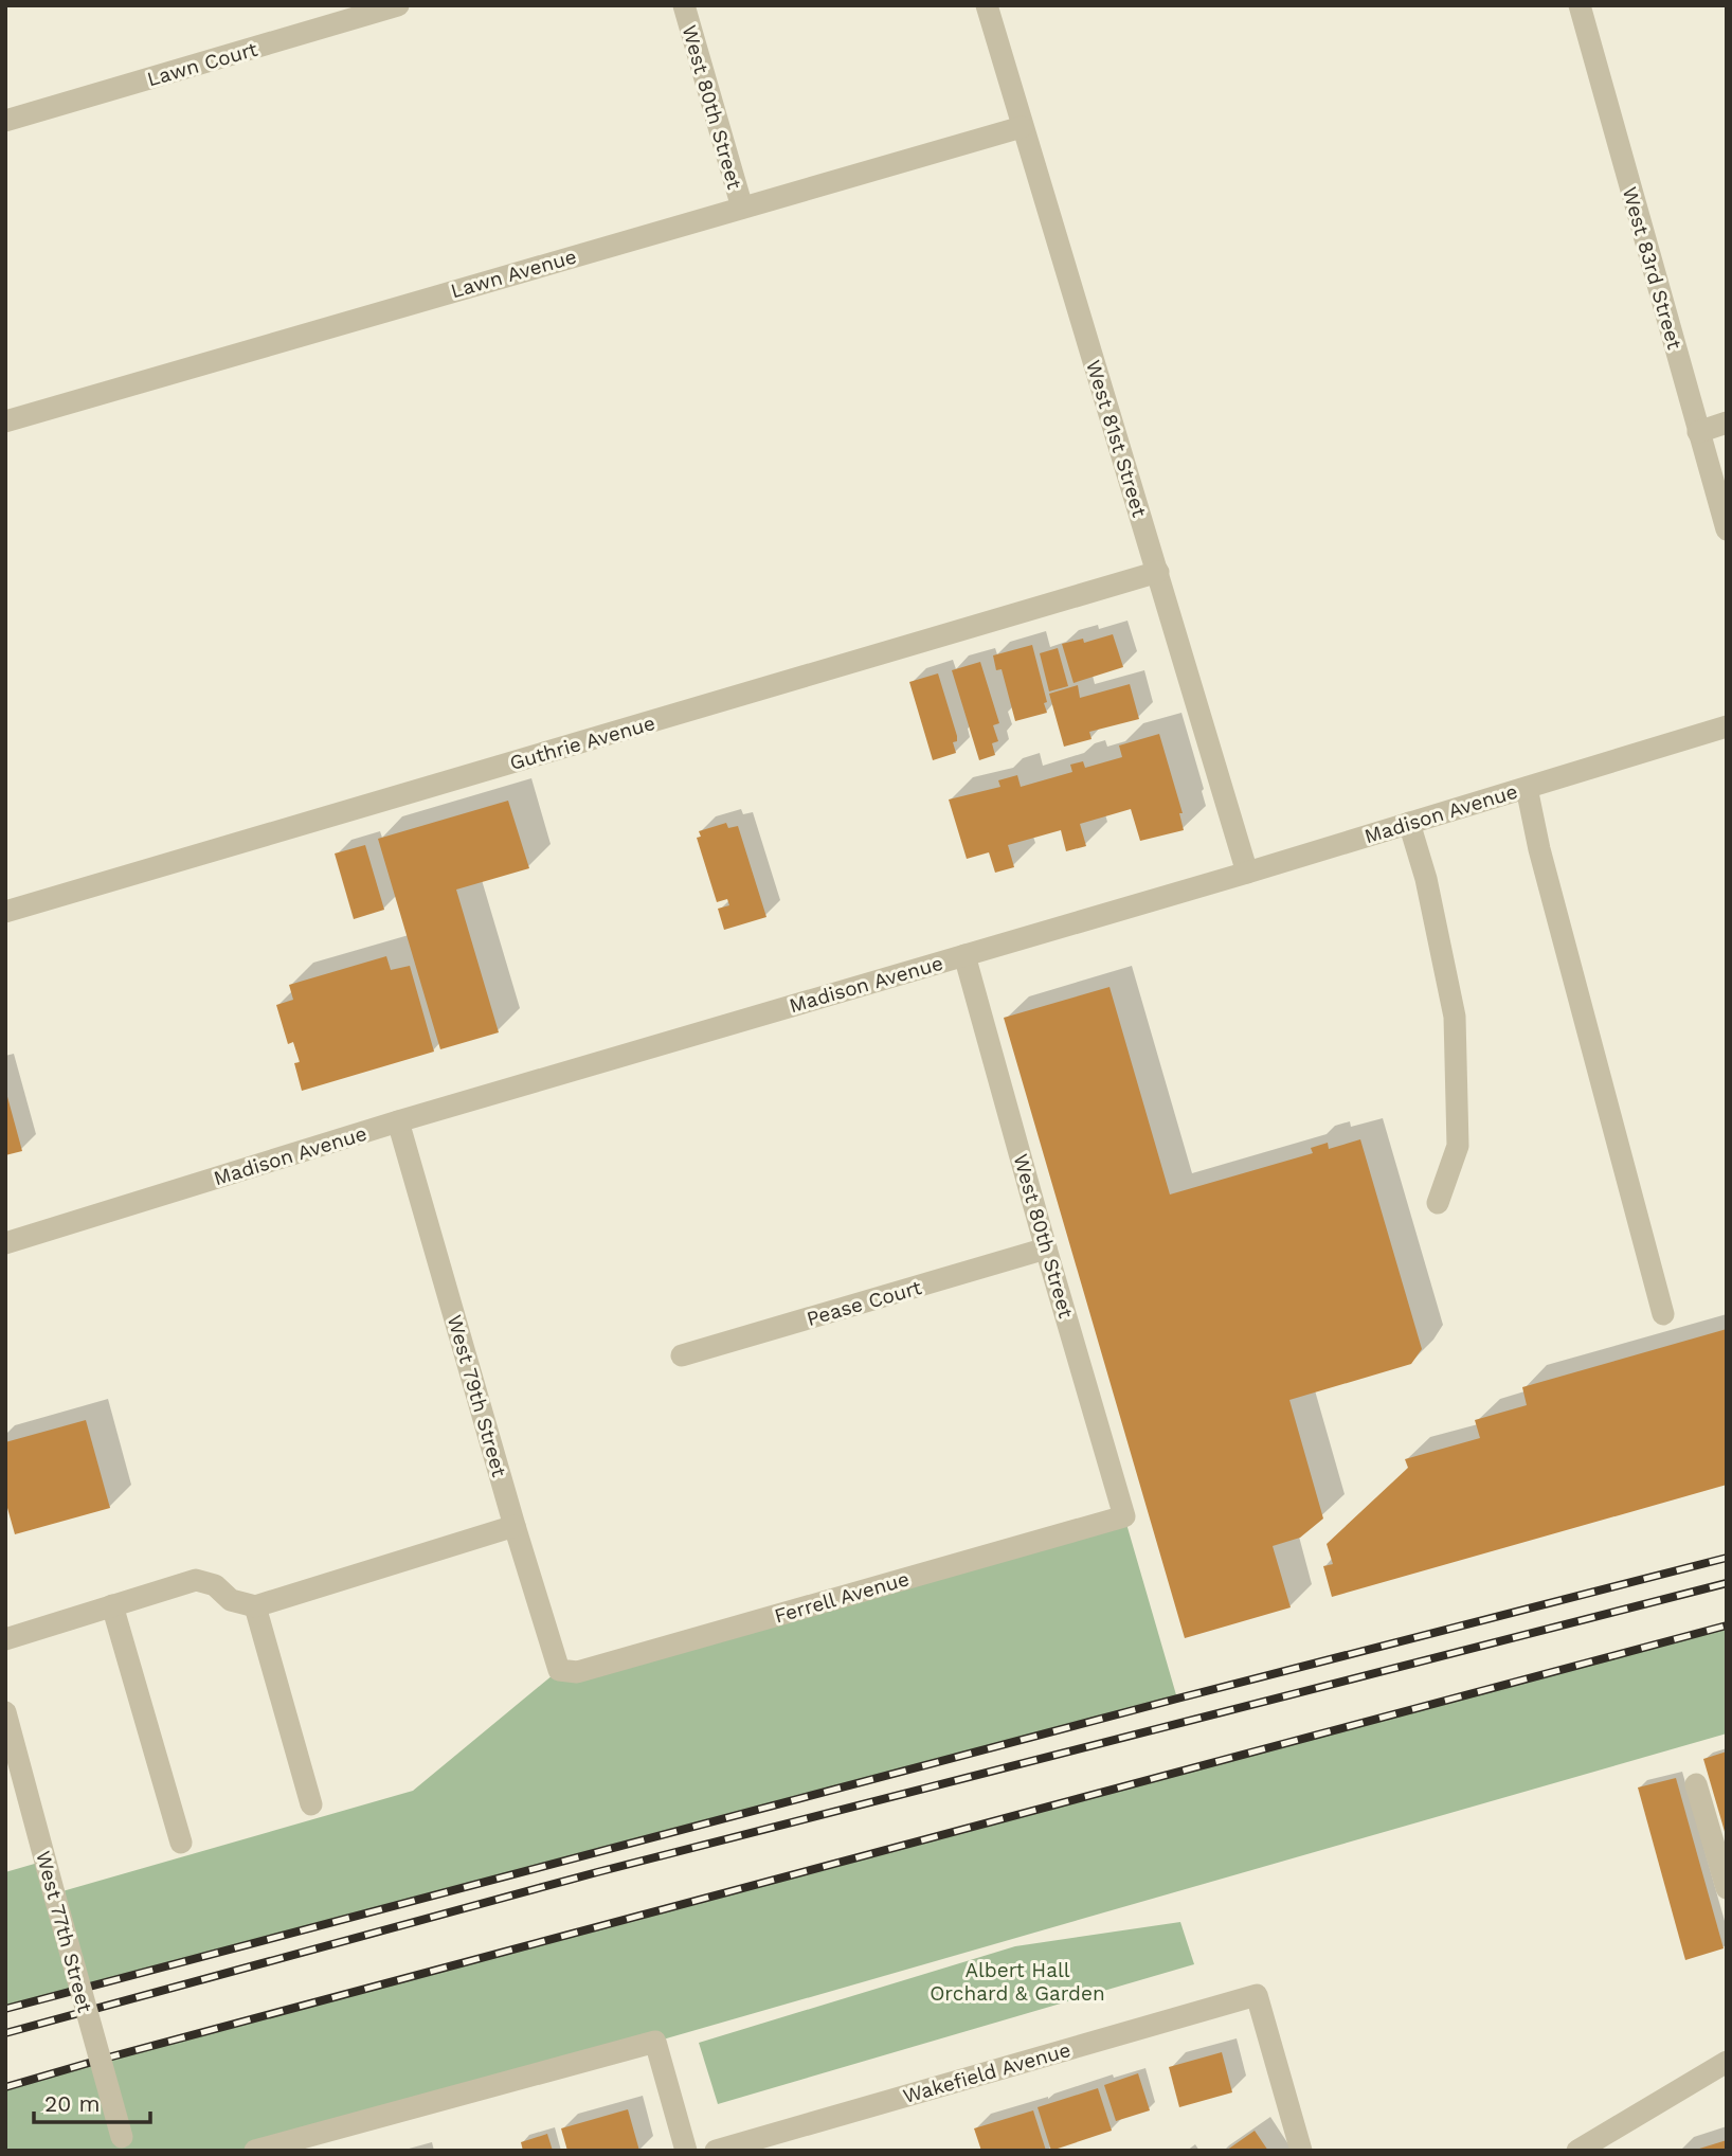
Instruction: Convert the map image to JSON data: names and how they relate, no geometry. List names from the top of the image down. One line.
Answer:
{"streets":{"street":["Lawn Court","West 80th Street","West 83rd Street","Lawn Avenue","West 81st Street","Guthrie Avenue","Madison Avenue","Pease Court","West 79th Street","Ferrell Avenue","West 77th Street","Wakefield Avenue"]},"crossings":[["West 80th Street","Lawn Avenue"],["West 80th Street","Madison Avenue"],["West 80th Street","Pease Court"],["West 80th Street","Ferrell Avenue"],["Lawn Avenue","West 81st Street"],["West 81st Street","Guthrie Avenue"],["West 81st Street","Madison Avenue"],["Madison Avenue","West 79th Street"],["West 79th Street","Ferrell Avenue"]],"parks":["Albert Hall Orchard & Garden"],"scale_bar":"20 m"}
